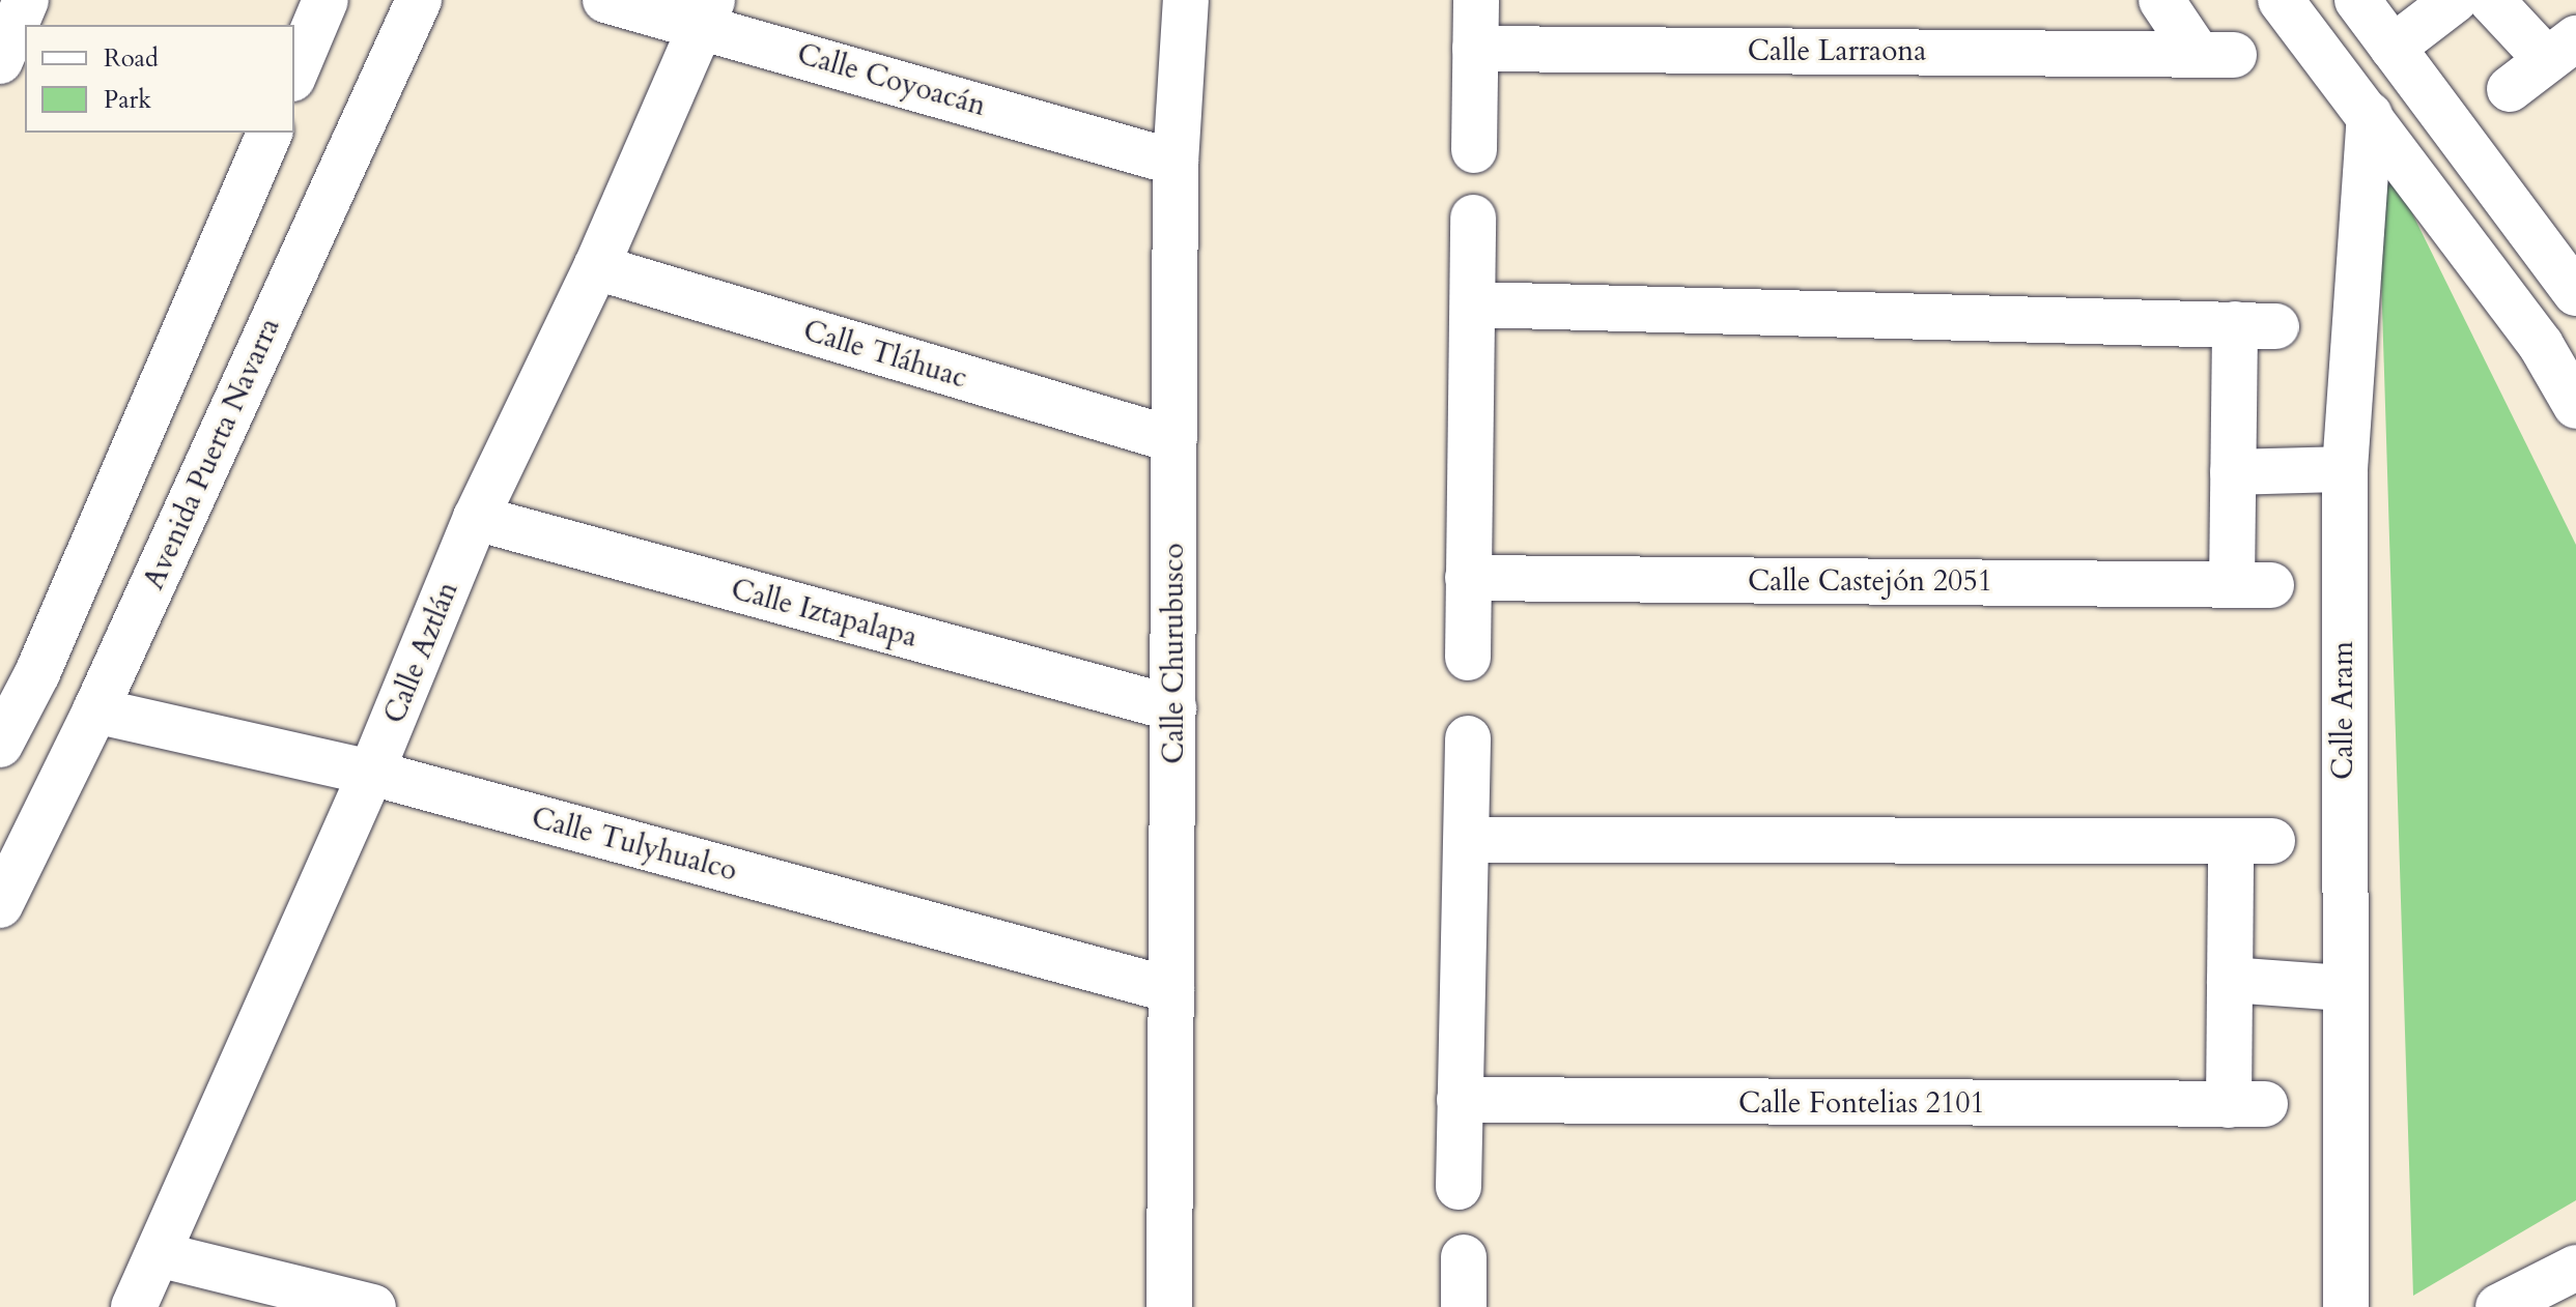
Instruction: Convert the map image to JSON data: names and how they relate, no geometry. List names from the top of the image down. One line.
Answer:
{"streets":{"street":["Calle Larraona","Calle Coyoacán","Calle Tláhuac","Avenida Puerta Navarra","Calle Castejón 2051","Calle Iztapalapa","Calle Aztlán","Calle Churubusco","Calle Aram","Calle Tulyhualco","Calle Fontelias 2101"]},"crossings":[["Calle Coyoacán","Calle Aztlán"],["Calle Coyoacán","Calle Churubusco"],["Calle Tláhuac","Calle Aztlán"],["Calle Tláhuac","Calle Churubusco"],["Avenida Puerta Navarra","Calle Tulyhualco"],["Calle Iztapalapa","Calle Aztlán"],["Calle Iztapalapa","Calle Churubusco"],["Calle Aztlán","Calle Tulyhualco"],["Calle Churubusco","Calle Tulyhualco"]],"legend":["Road","Park"]}
